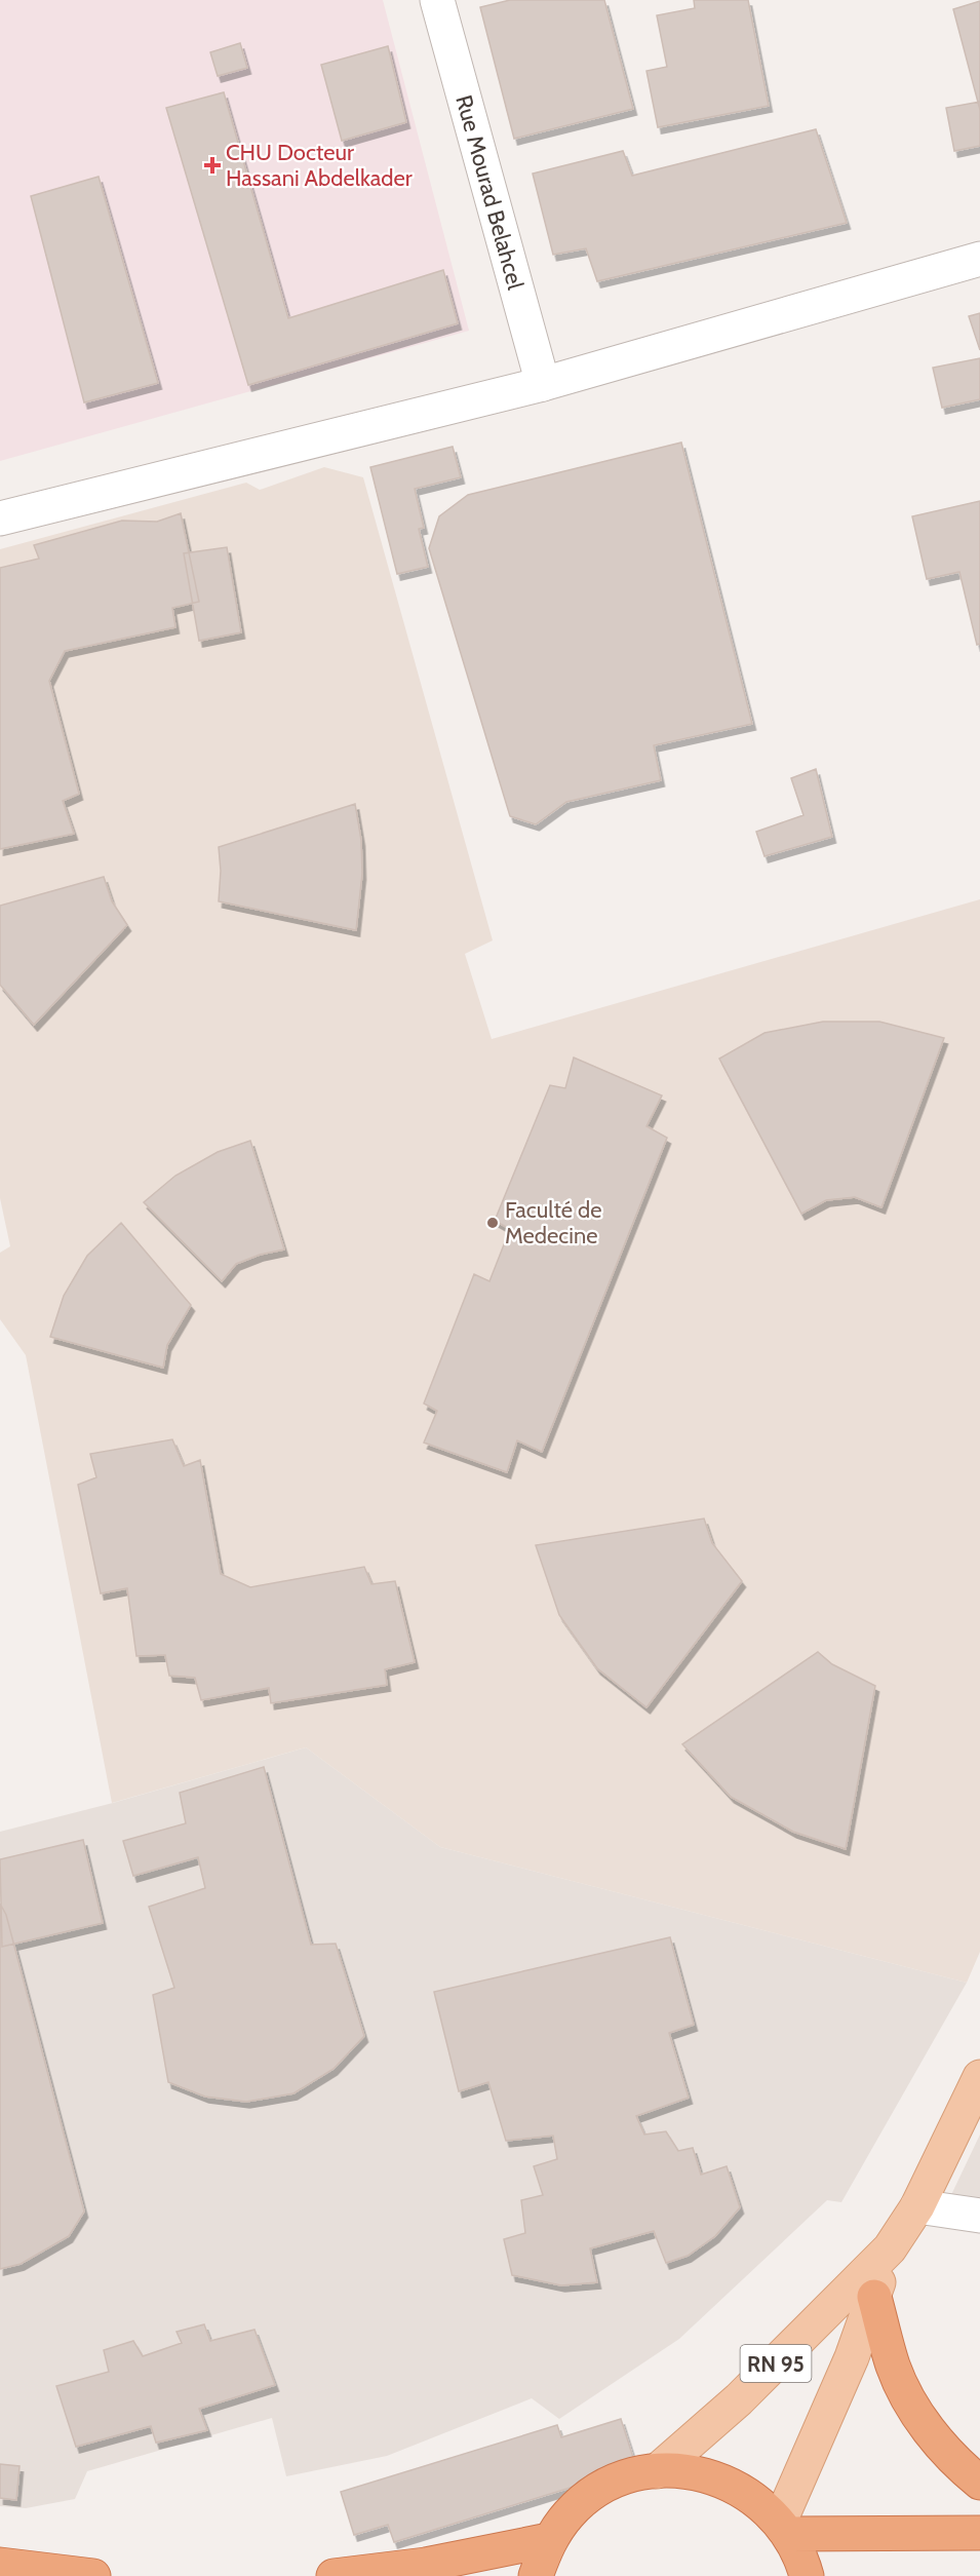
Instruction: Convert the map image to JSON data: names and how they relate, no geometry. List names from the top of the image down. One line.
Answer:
{"streets":{"main road":["RN 95"],"street":["Rue Mourad Belahcel"]},"places":{"health":["CHU Docteur Hassani Abdelkader"],"other":["Faculté de Medecine"]}}
